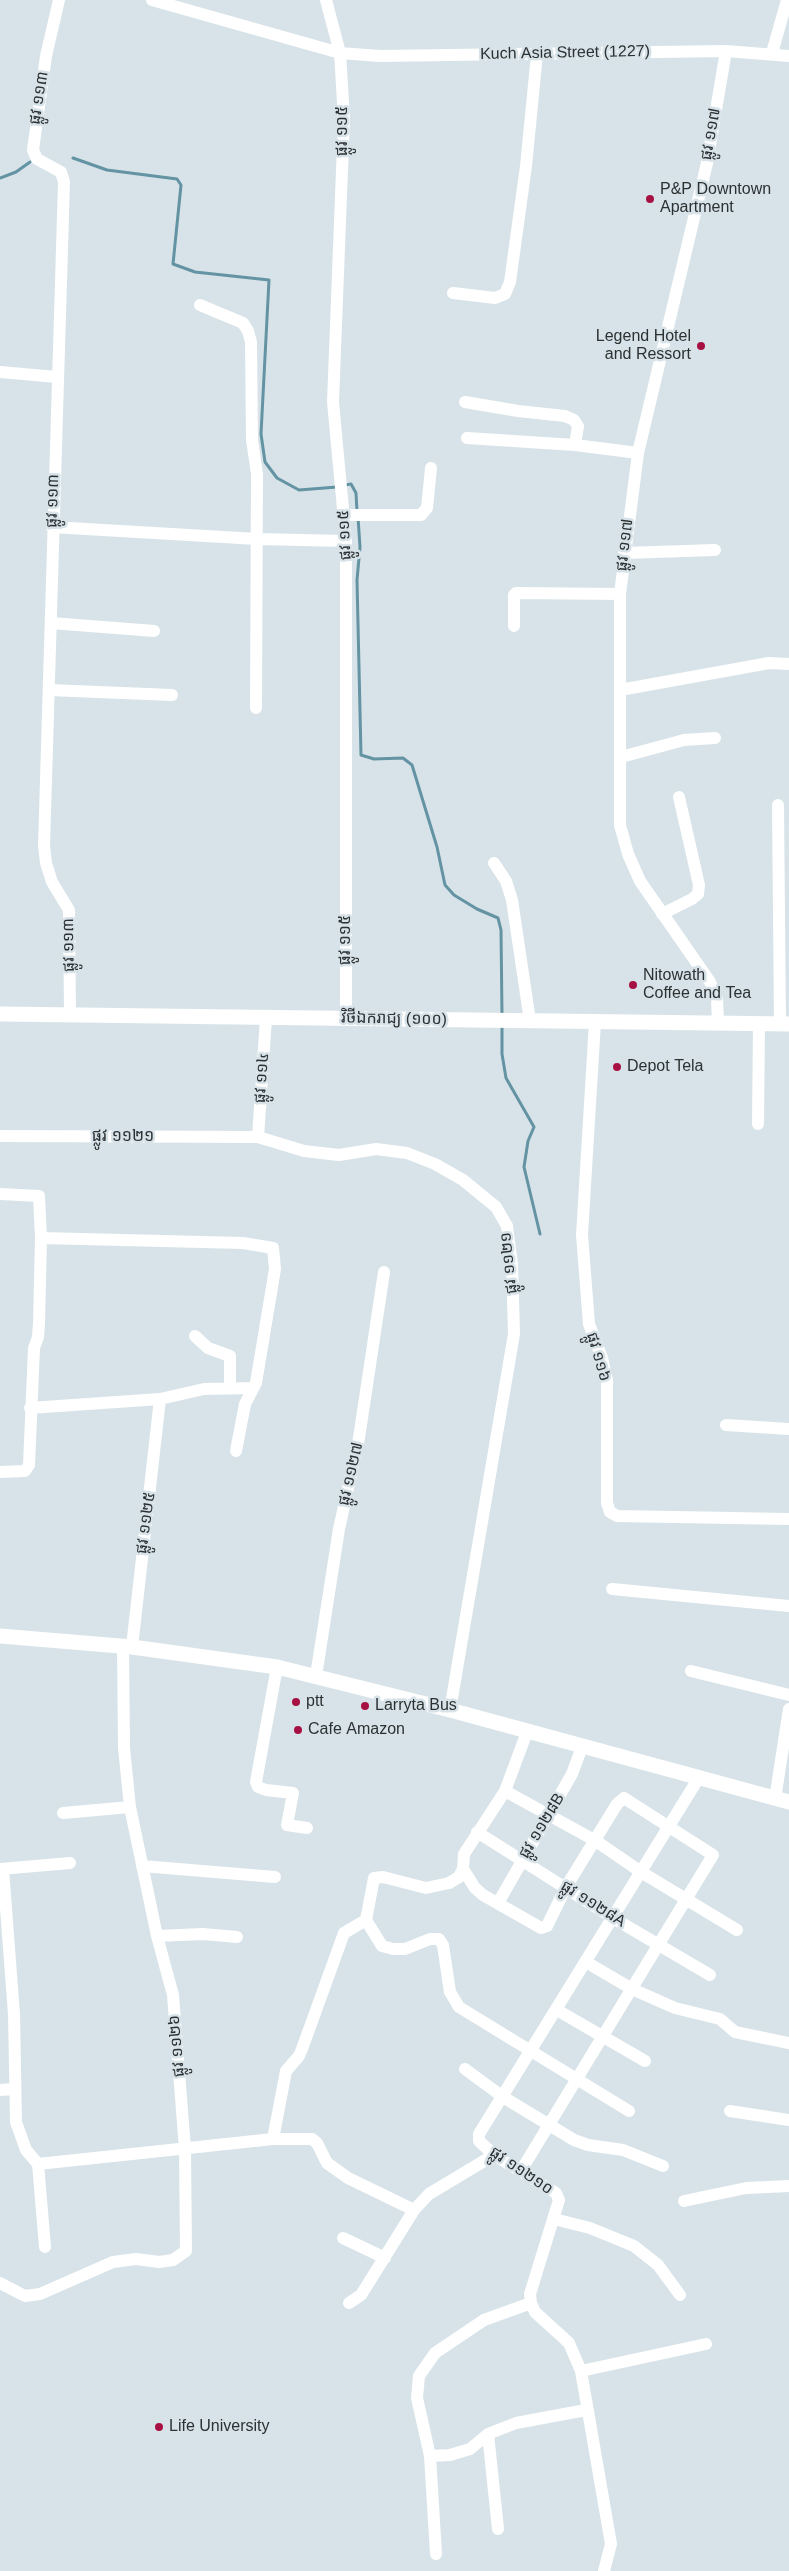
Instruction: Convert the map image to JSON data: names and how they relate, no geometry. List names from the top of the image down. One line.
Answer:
{"streets":{"main road":["វិថីឯករាជ្យ (១០០)"],"street":["Kuch Asia Street (1227)","ផ្លូវ ១១៣","ផ្លូវ ១១៥","ផ្លូវ ១១៧","ផ្លូវ ១១៤","ផ្លូវ ១១២១","ផ្លូវ ១១៦","ផ្លូវ ១១២៧","ផ្លូវ ១១២៥","ផ្លូវ ១១២៨B","ផ្លូវ ១១២៨A","ផ្លូវ ១១២៦","ផ្លូវ ១១២១០"]},"crossings":[["Kuch Asia Street (1227)","ផ្លូវ ១១៥"],["Kuch Asia Street (1227)","ផ្លូវ ១១៧"],["ផ្លូវ ១១៣","វិថីឯករាជ្យ (១០០)"],["ផ្លូវ ១១៥","វិថីឯករាជ្យ (១០០)"],["ផ្លូវ ១១៧","វិថីឯករាជ្យ (១០០)"],["វិថីឯករាជ្យ (១០០)","ផ្លូវ ១១៤"],["វិថីឯករាជ្យ (១០០)","ផ្លូវ ១១៦"],["ផ្លូវ ១១៤","ផ្លូវ ១១២១"],["ផ្លូវ ១១២៥","ផ្លូវ ១១២៦"],["ផ្លូវ ១១២៨B","ផ្លូវ ១១២៨A"],["ផ្លូវ ១១២៨A","ផ្លូវ ១១២១០"]],"places":["P&P Downtown Apartment","Legend Hotel and Ressort","Nitowath Coffee and Tea","Depot Tela","ptt","Larryta Bus","Cafe Amazon","Life University"]}
